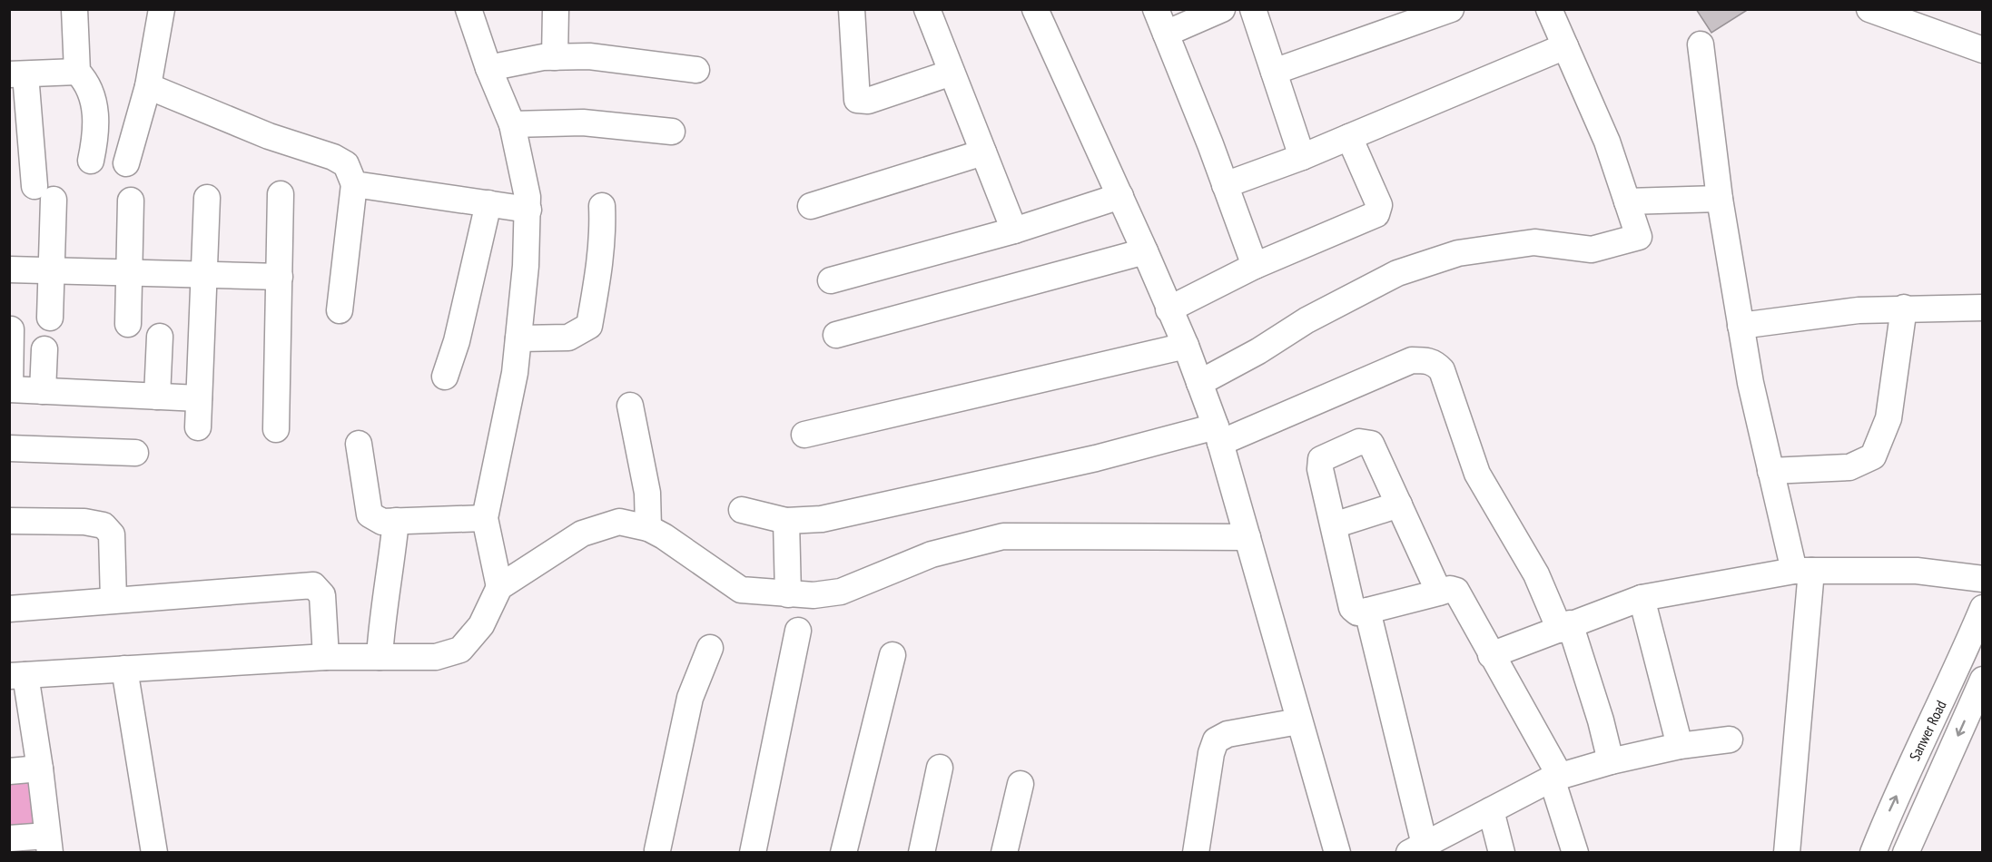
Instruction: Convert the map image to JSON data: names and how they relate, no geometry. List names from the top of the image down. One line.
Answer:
{"streets":{"street":["Sanwer Road"]}}
